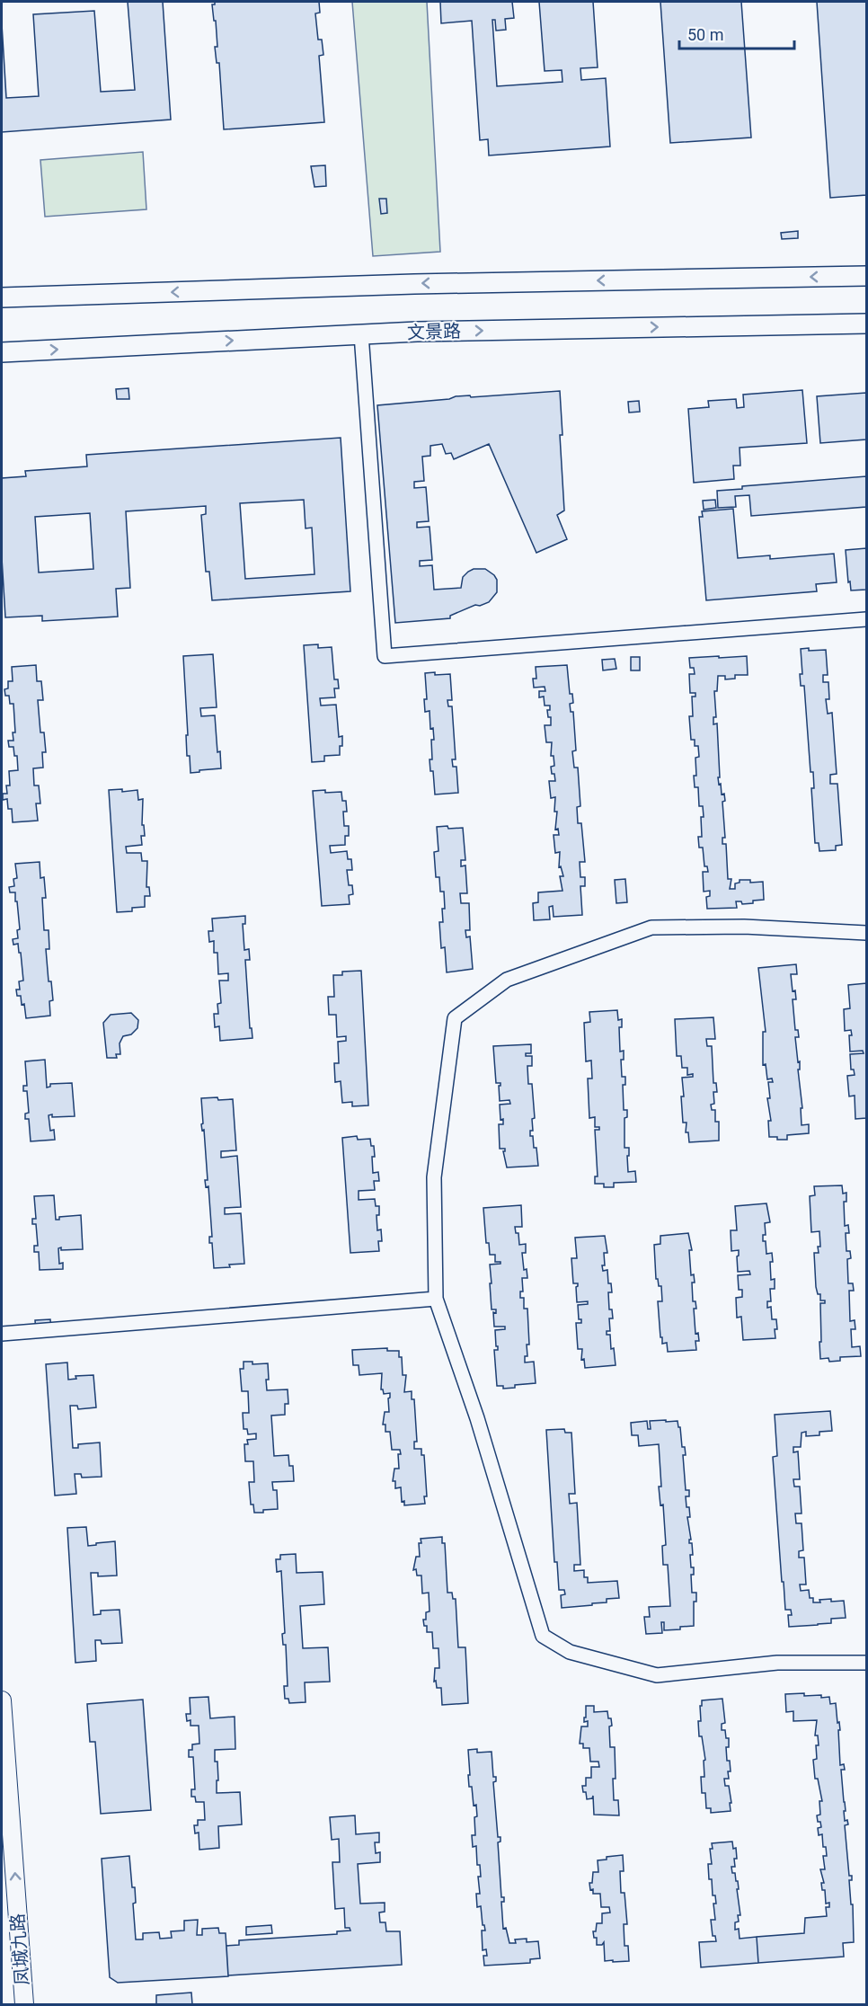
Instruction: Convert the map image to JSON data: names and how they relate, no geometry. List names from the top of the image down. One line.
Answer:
{"streets":{"main road":["文景路"],"street":["凤城九路"]},"one_way":["凤城九路"],"scale_bar":"50 m"}
